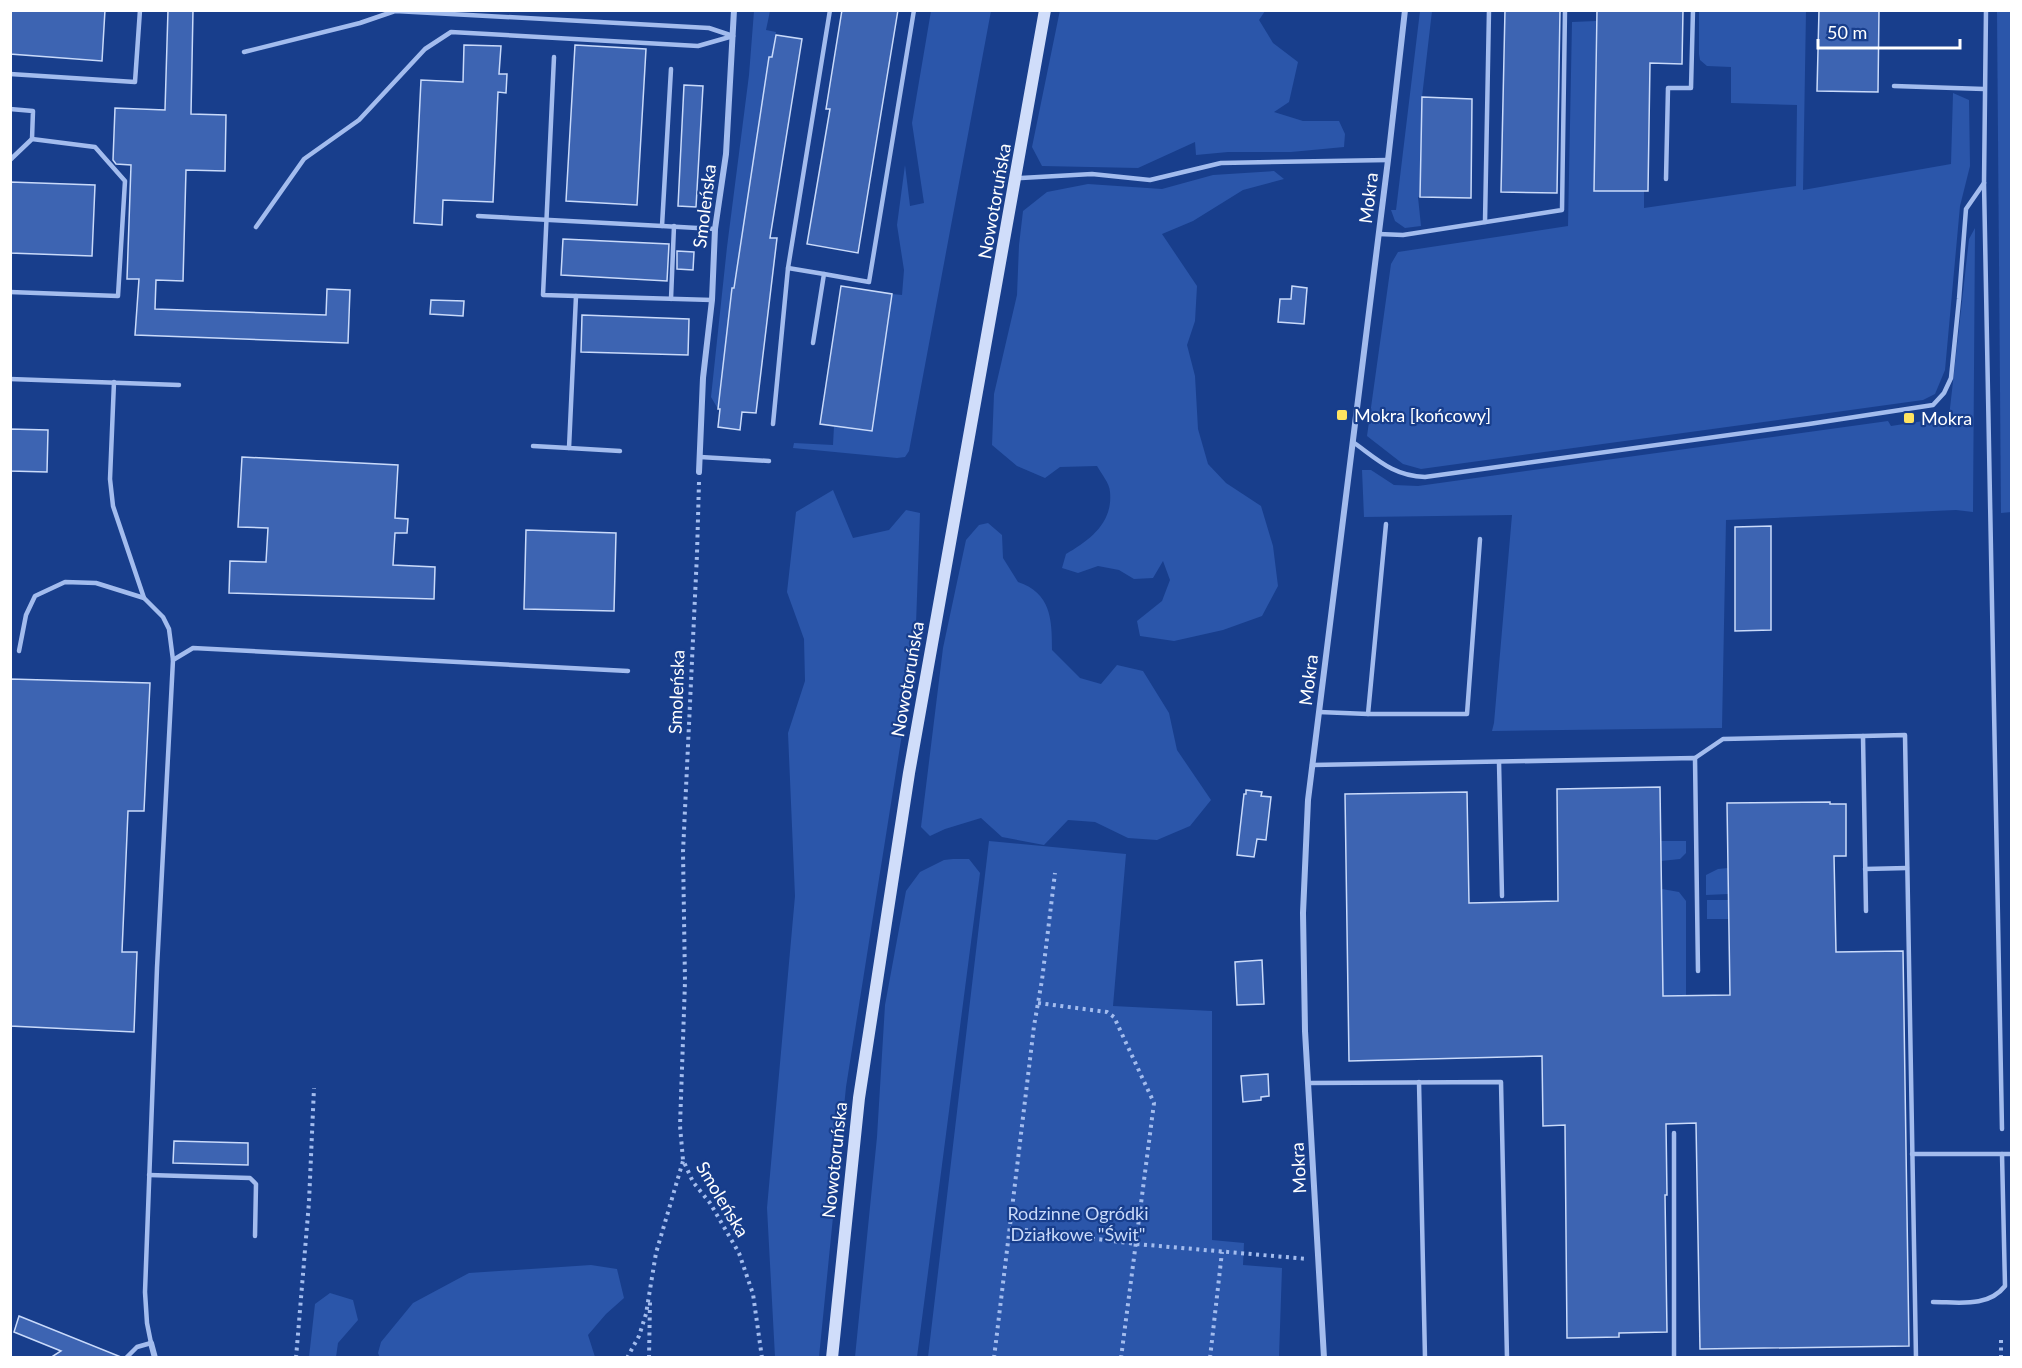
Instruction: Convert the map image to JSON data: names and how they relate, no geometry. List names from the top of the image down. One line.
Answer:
{"streets":{"main road":["Nowotoruńska"],"street":["Mokra","Smoleńska"]},"parks":["Rodzinne Ogródki Działkowe \"Świt\""],"places":{"transit":["Mokra [końcowy]","Mokra"]},"scale_bar":"50 m"}
